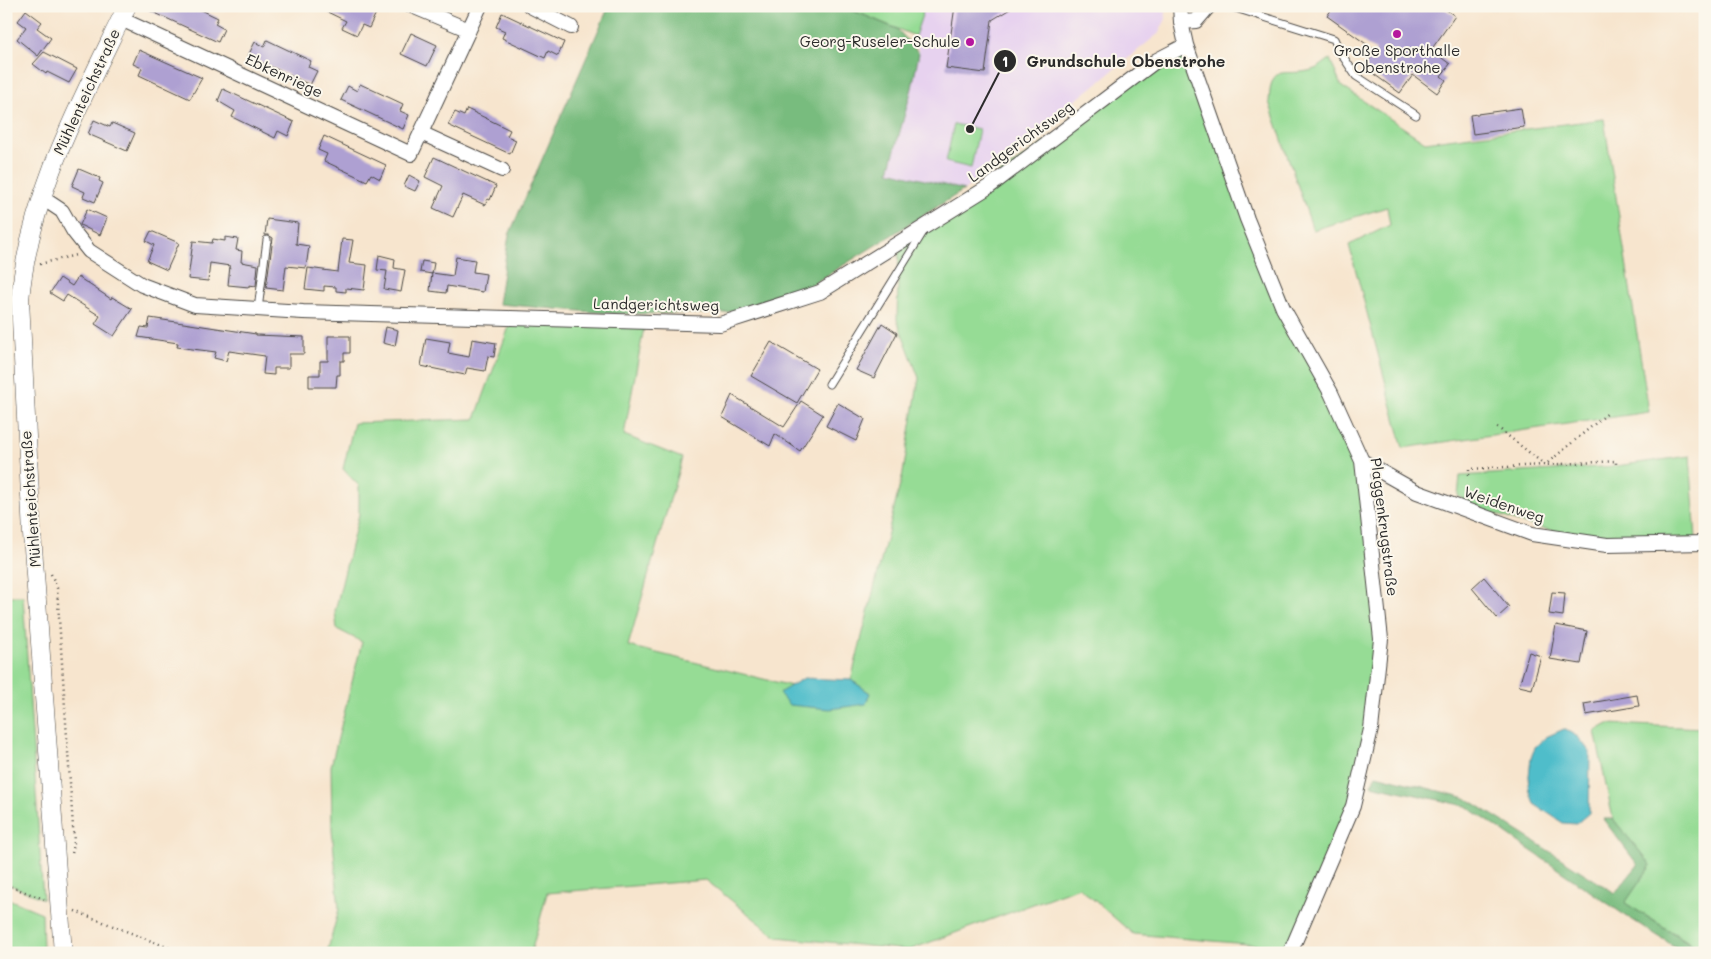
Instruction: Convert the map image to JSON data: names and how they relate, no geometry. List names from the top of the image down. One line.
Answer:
{"streets":{"street":["Ebkenriege","Mühlenteichstraße","Landgerichtsweg","Weidenweg","Plaggenkrugstraße"]},"crossings":[["Ebkenriege","Mühlenteichstraße"],["Mühlenteichstraße","Landgerichtsweg"],["Landgerichtsweg","Plaggenkrugstraße"],["Weidenweg","Plaggenkrugstraße"]],"places":["Große Sporthalle Obenstrohe","Georg-Ruseler-Schule","Grundschule Obenstrohe"]}
